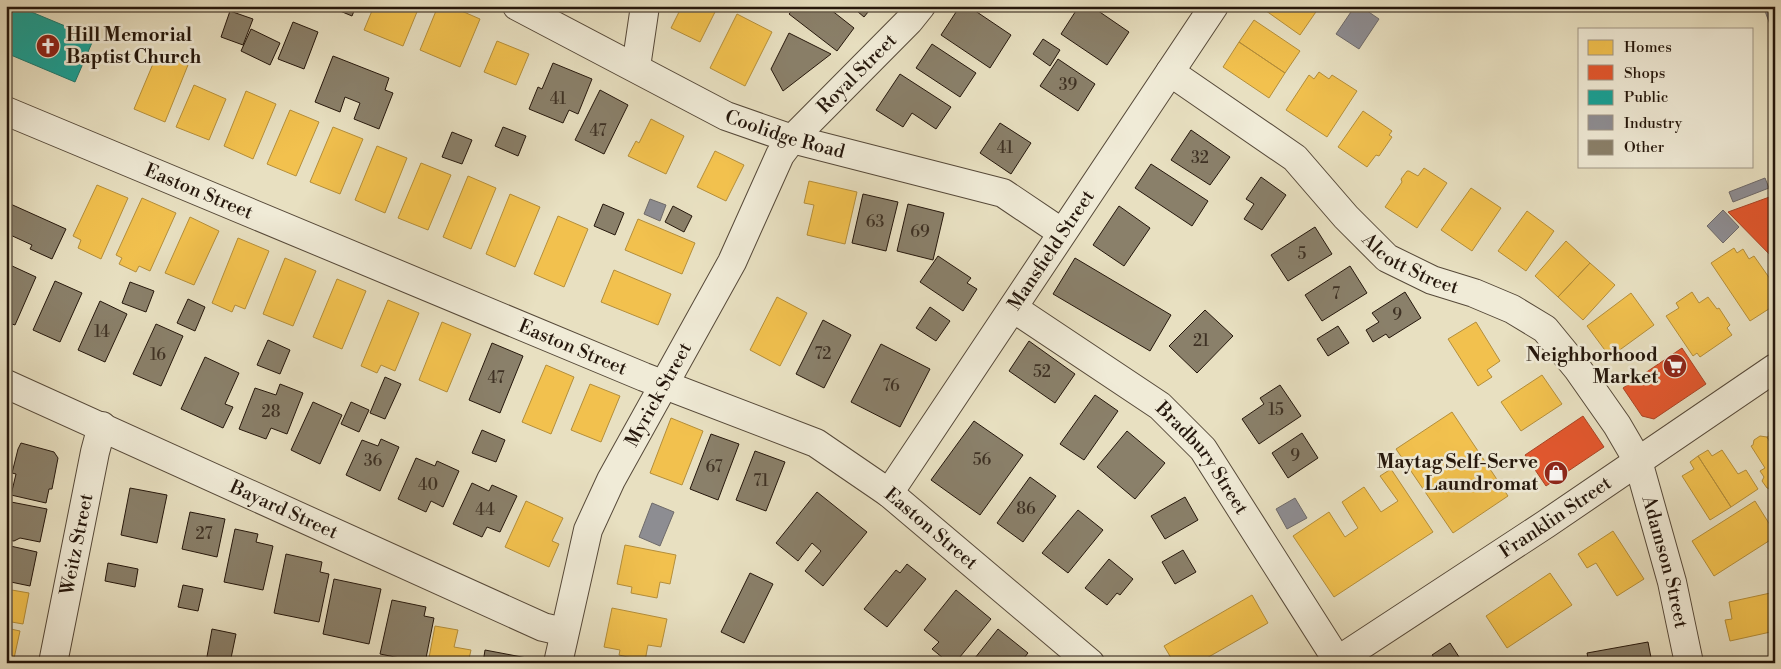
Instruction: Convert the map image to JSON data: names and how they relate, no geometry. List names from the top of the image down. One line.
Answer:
{"streets":{"street":["Royal Street","Coolidge Road","Easton Street","Mansfield Street","Alcott Street","Myrick Street","Bradbury Street","Bayard Street","Franklin Street","Weitz Street","Adamson Street"]},"crossings":[["Royal Street","Coolidge Road"],["Royal Street","Myrick Street"],["Coolidge Road","Mansfield Street"],["Coolidge Road","Myrick Street"],["Easton Street","Mansfield Street"],["Easton Street","Myrick Street"],["Mansfield Street","Alcott Street"],["Mansfield Street","Bradbury Street"],["Alcott Street","Franklin Street"],["Alcott Street","Adamson Street"],["Myrick Street","Bayard Street"],["Bradbury Street","Franklin Street"],["Bayard Street","Weitz Street"],["Franklin Street","Adamson Street"]],"places":{"church":["Hill Memorial Baptist Church"],"supermarket":["Neighborhood Market"],"shop":["Maytag Self-Serve Laundromat"]},"house_numbers":["39","41","47","41","32","63","69","5","7","9","14","21","72","16","52","47","76","15","28","9","56","36","67","71","40","86","44","27"],"legend":["Homes","Shops","Public","Industry","Other"]}
